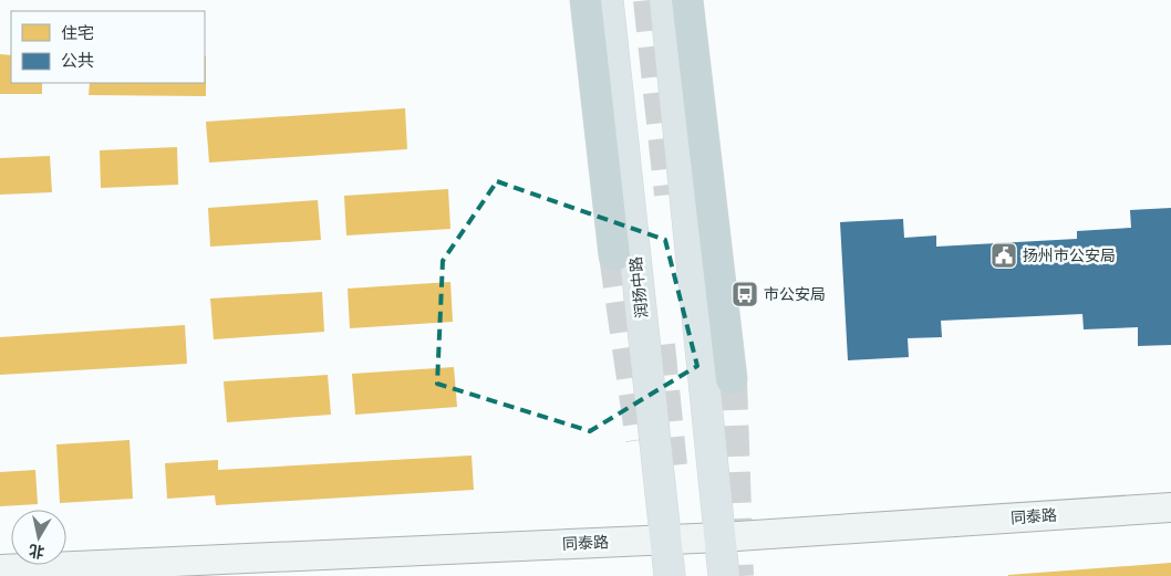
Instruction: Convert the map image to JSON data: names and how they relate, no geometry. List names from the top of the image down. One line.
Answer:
{"streets":{"main road":["润扬中路"],"street":["同泰路"]},"crossings":[["润扬中路","同泰路"]],"places":{"public building":["扬州市公安局"],"bus stop":["市公安局"]},"legend":["住宅","公共"],"north":"bottom"}
